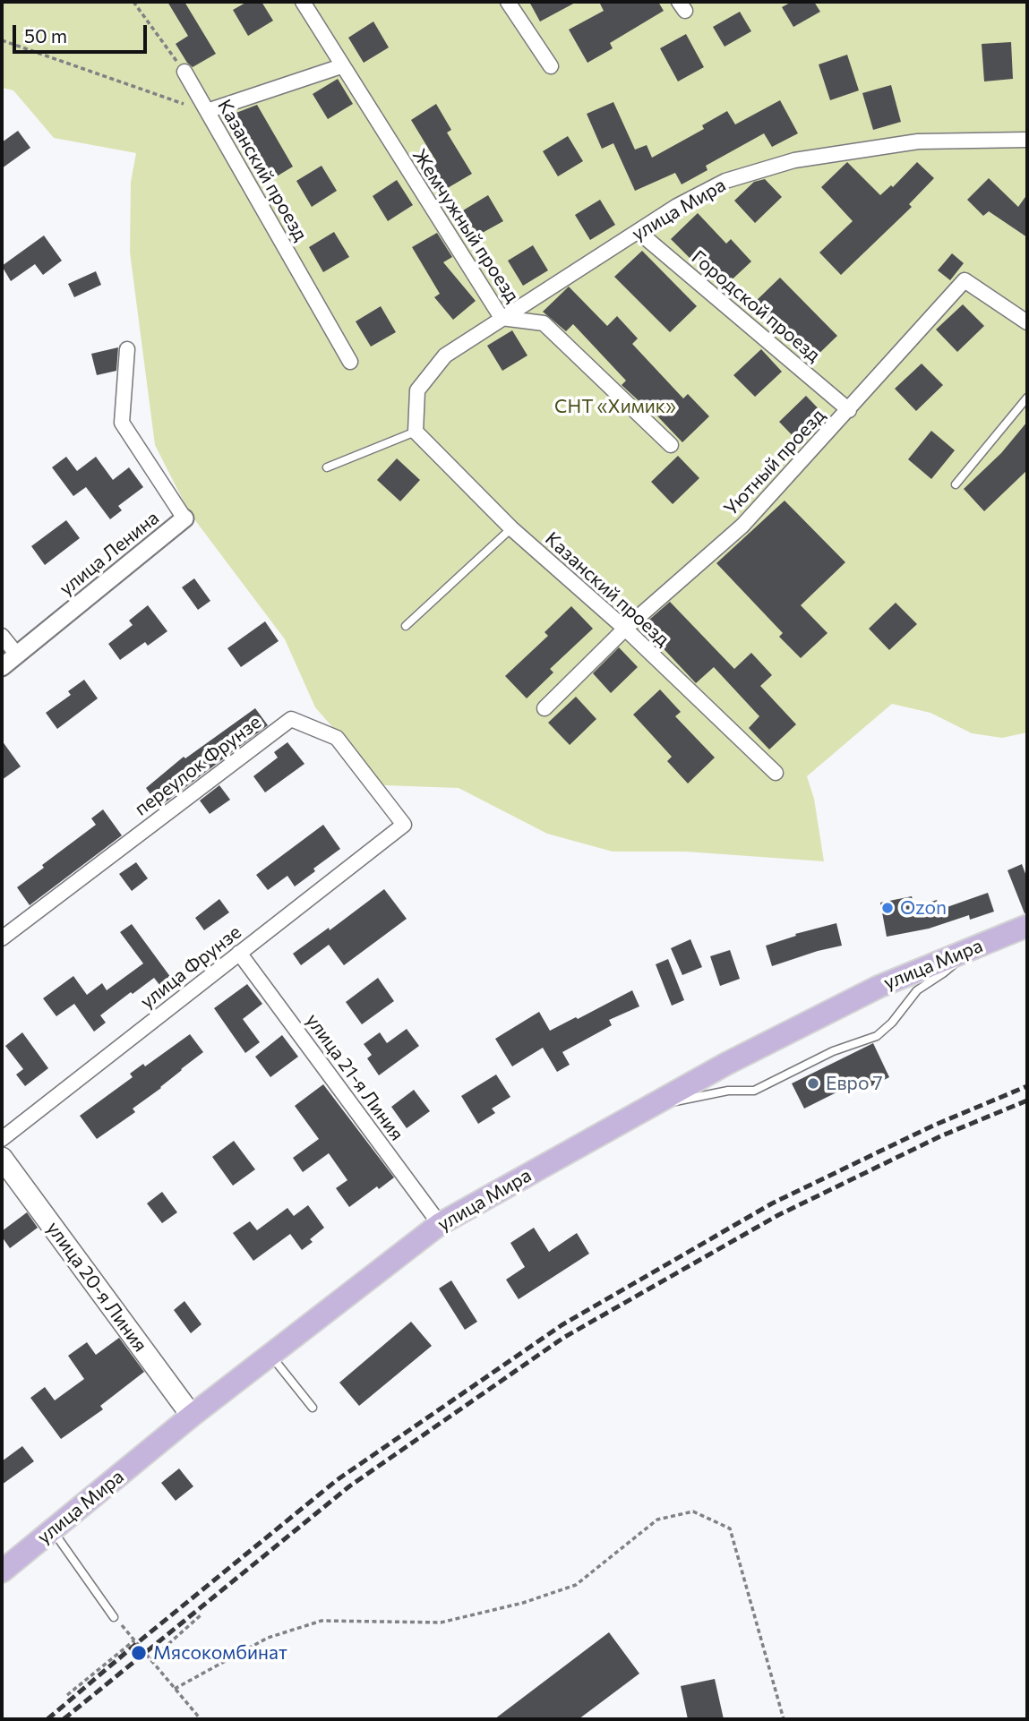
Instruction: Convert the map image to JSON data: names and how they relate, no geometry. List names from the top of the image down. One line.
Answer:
{"streets":{"main road":["улица Мира","улица 20-я Линия"],"street":["Казанский проезд","Жемчужный проезд","Городской проезд","Уютный проезд","улица Ленина","переулок Фрунзе","улица Фрунзе","улица 21-я Линия"]},"crossings":[["Казанский проезд","улица Мира"],["Казанский проезд","Уютный проезд"],["улица Мира","Жемчужный проезд"],["улица Мира","Городской проезд"],["улица Мира","улица 21-я Линия"],["улица Мира","улица 20-я Линия"],["Городской проезд","Уютный проезд"],["переулок Фрунзе","улица Фрунзе"],["улица Фрунзе","улица 21-я Линия"]],"parks":["СНТ «Химик»"],"places":["Ozon","Евро 7","Мясокомбинат"],"scale_bar":"50 m"}
